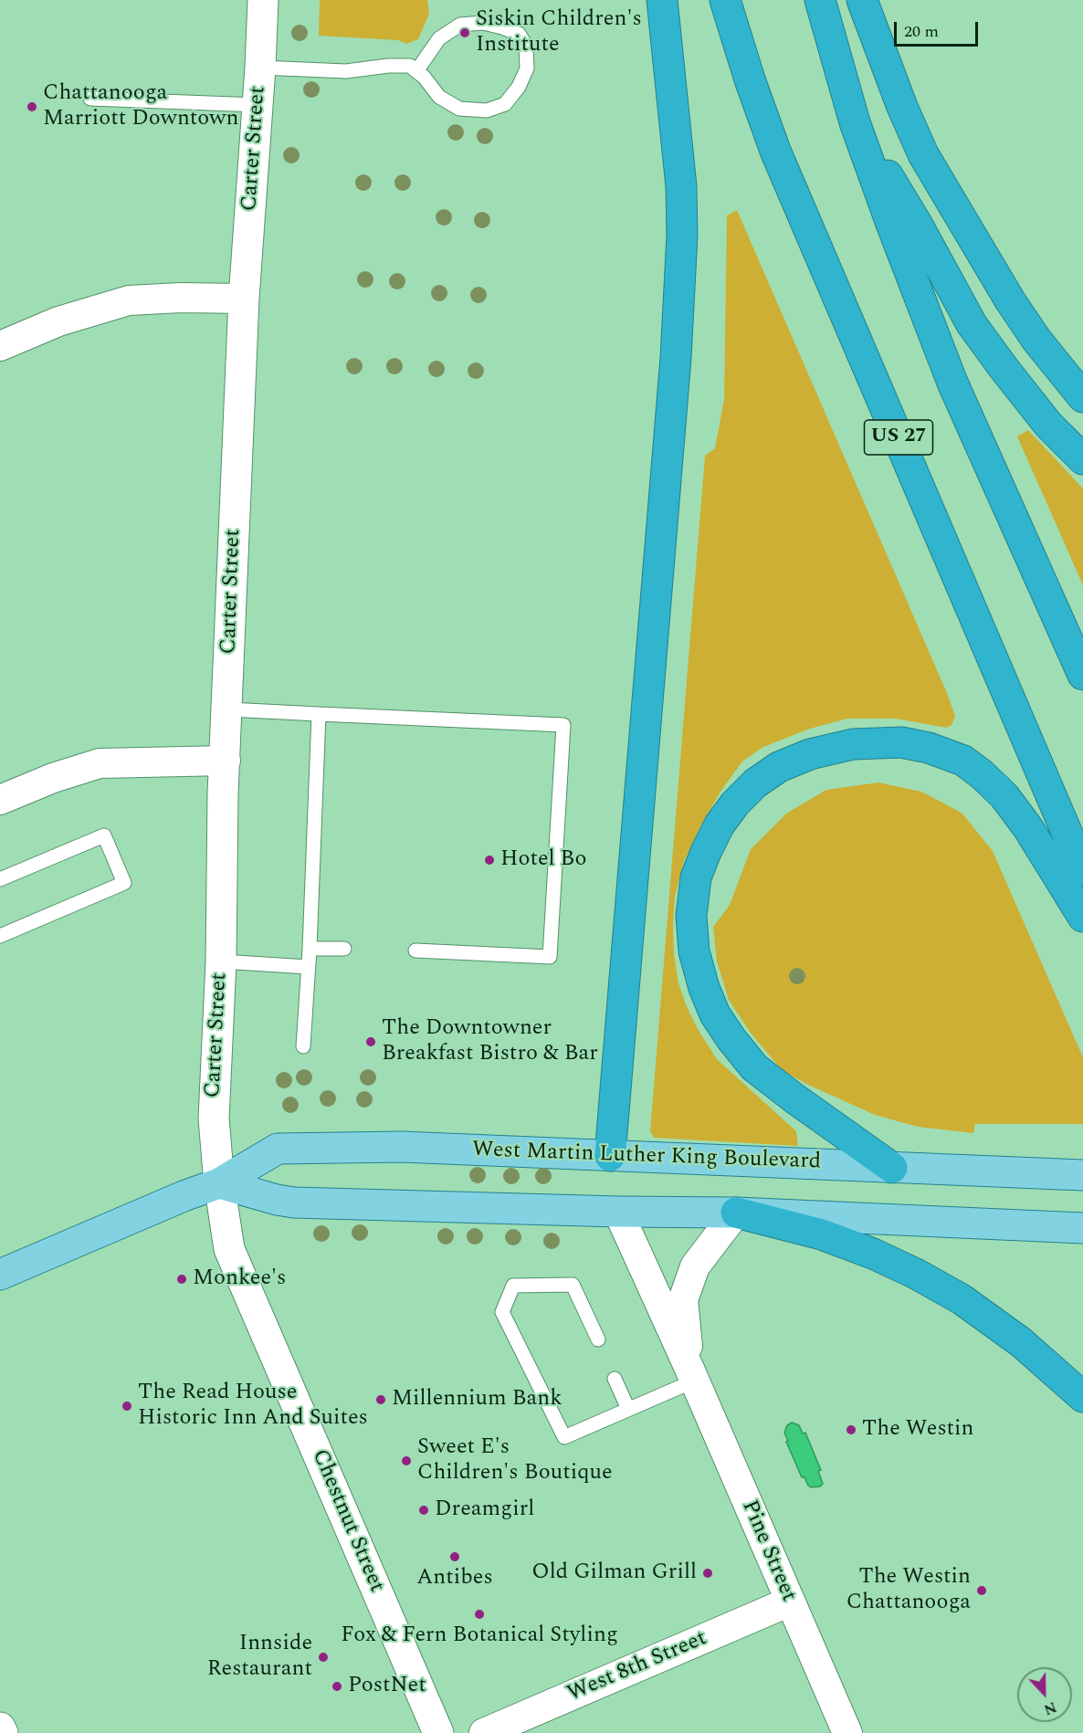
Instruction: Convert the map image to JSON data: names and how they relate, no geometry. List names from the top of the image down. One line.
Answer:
{"streets":{"highway":["US 27"],"main road":["Carter Street","West Martin Luther King Boulevard","Chestnut Street"],"street":["Pine Street","West 8th Street"]},"crossings":[["Carter Street","West Martin Luther King Boulevard"],["Carter Street","Chestnut Street"],["West Martin Luther King Boulevard","Chestnut Street"],["Pine Street","West 8th Street"]],"places":["Siskin Children's Institute","Chattanooga Marriott Downtown","Hotel Bo","The Downtowner Breakfast Bistro & Bar","Monkee's","Millennium Bank","The Read House Historic Inn And Suites","The Westin","Sweet E's Children's Boutique","Dreamgirl","Antibes","Old Gilman Grill","The Westin Chattanooga","Fox & Fern Botanical Styling","Innside Restaurant","PostNet"],"scale_bar":"20 m","north":"bottom"}
